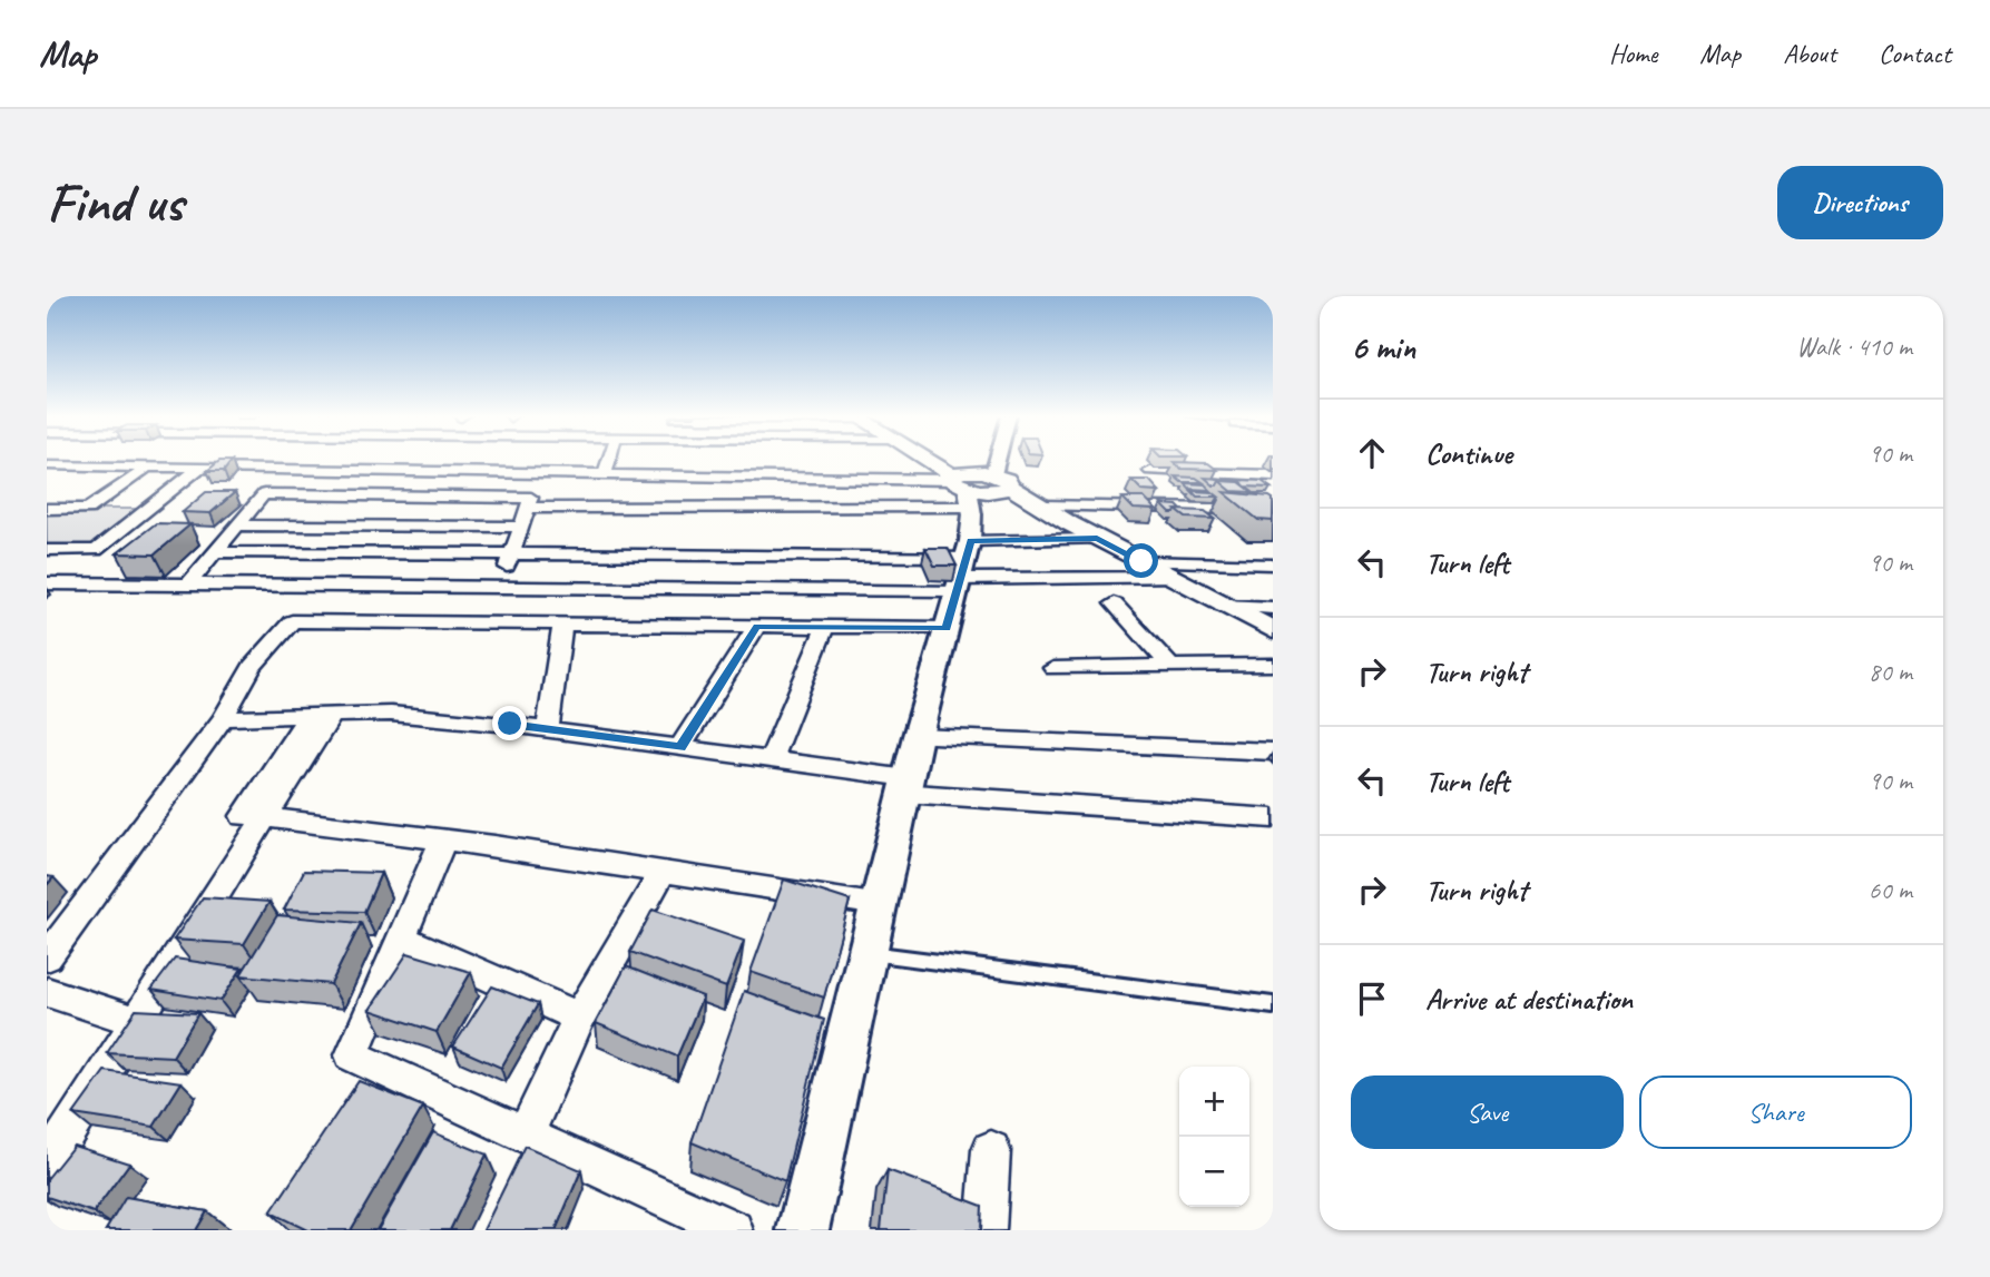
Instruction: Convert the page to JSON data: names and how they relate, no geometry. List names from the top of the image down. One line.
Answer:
{"page":{"header":"Map","nav":["Home","Map","About","Contact"],"buttons":["Directions",["Save","Share"]],"title":"Find us","heading":["6 min","Walk · 410 m"],"list":[["Continue","90 m"],["Turn left","90 m"],["Turn right","80 m"],["Turn left","90 m"],["Turn right","60 m"],"Arrive at destination"],"map_buttons":["+","−"]}}
